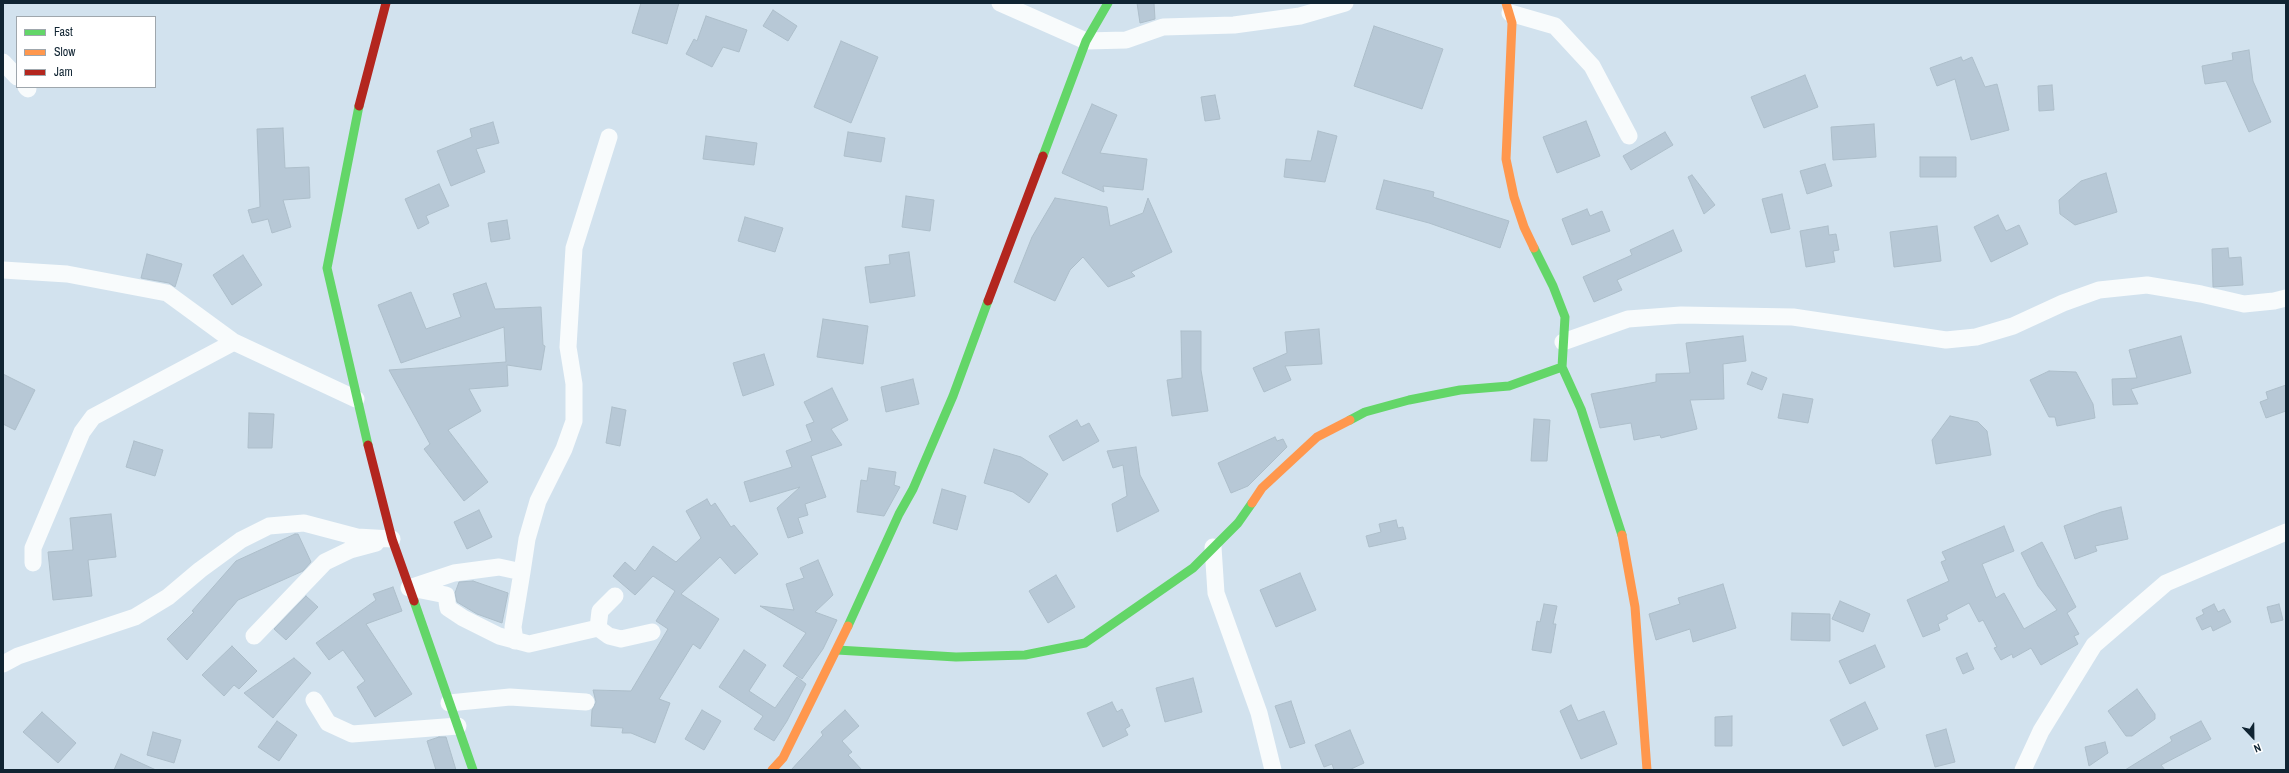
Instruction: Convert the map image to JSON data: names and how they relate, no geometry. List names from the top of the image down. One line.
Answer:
{"legend":["Fast","Slow","Jam"],"north":"bottom"}
